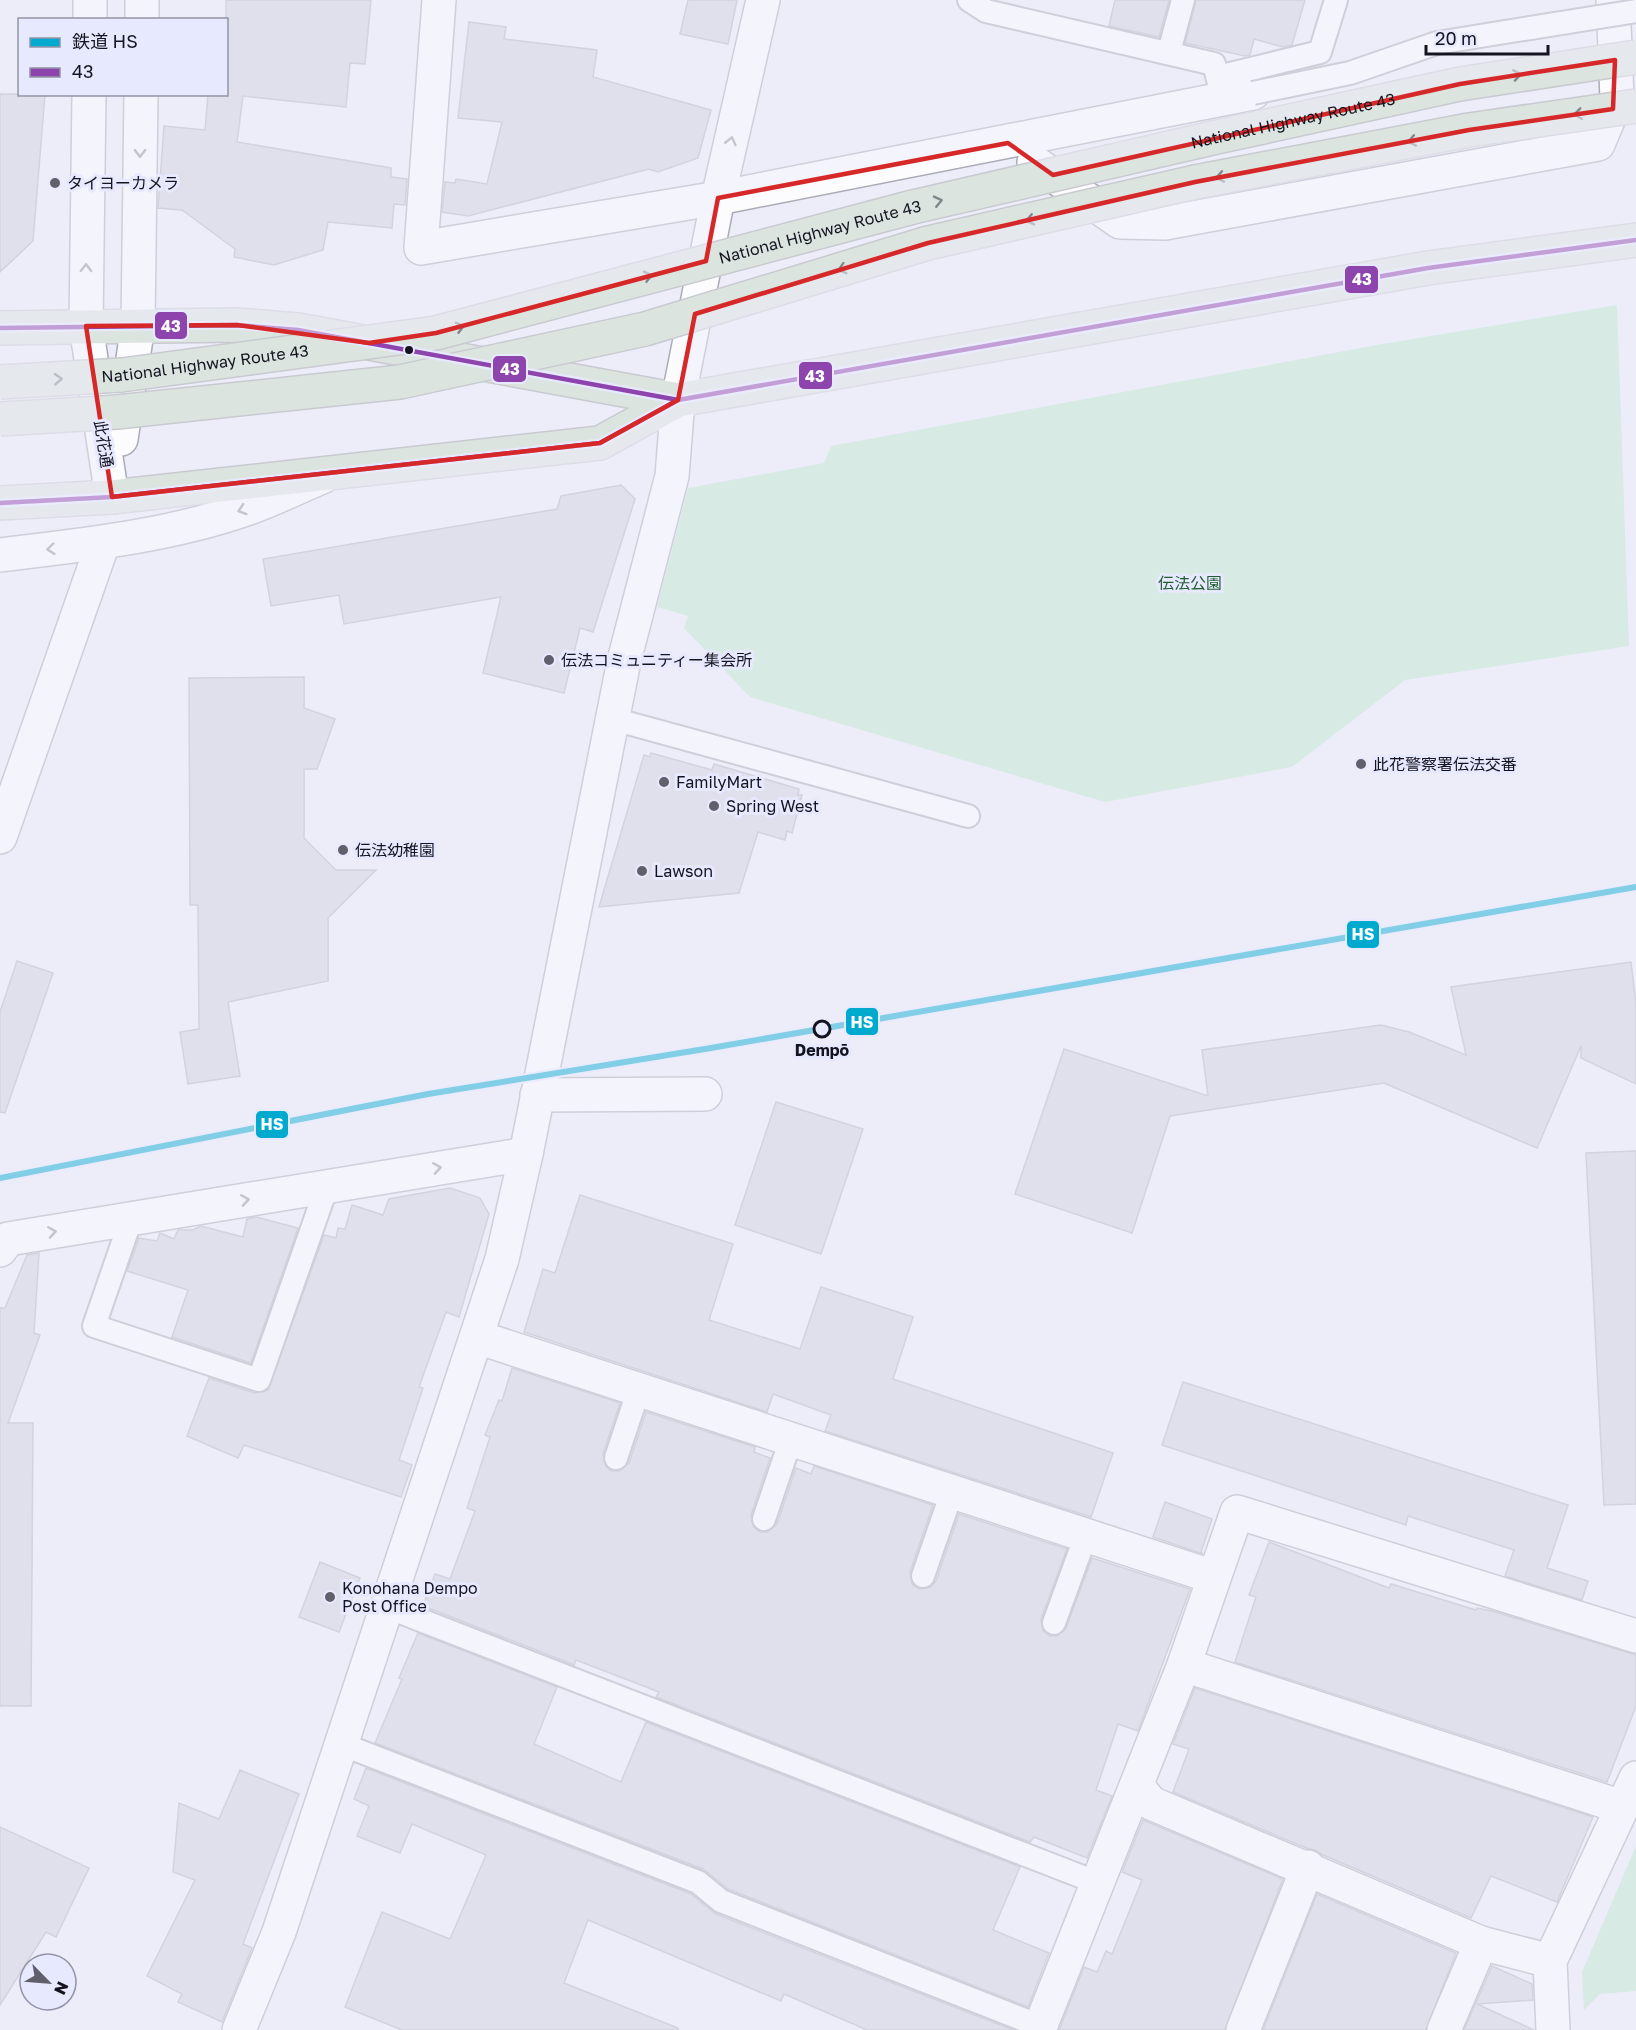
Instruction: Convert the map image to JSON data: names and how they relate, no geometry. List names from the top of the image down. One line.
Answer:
{"streets":{"highway":["National Highway Route 43"],"street":["此花通"]},"parks":["伝法公園"],"places":["タイヨーカメラ","伝法コミュニティー集会所","此花警察署伝法交番","FamilyMart","Spring West","伝法幼稚園","Lawson","Dempō","Konohana Dempo Post Office"],"lines":["transit line 43","rail line HS"],"legend":["鉄道 HS","43"],"scale_bar":"20 m","north":"bottom right"}
